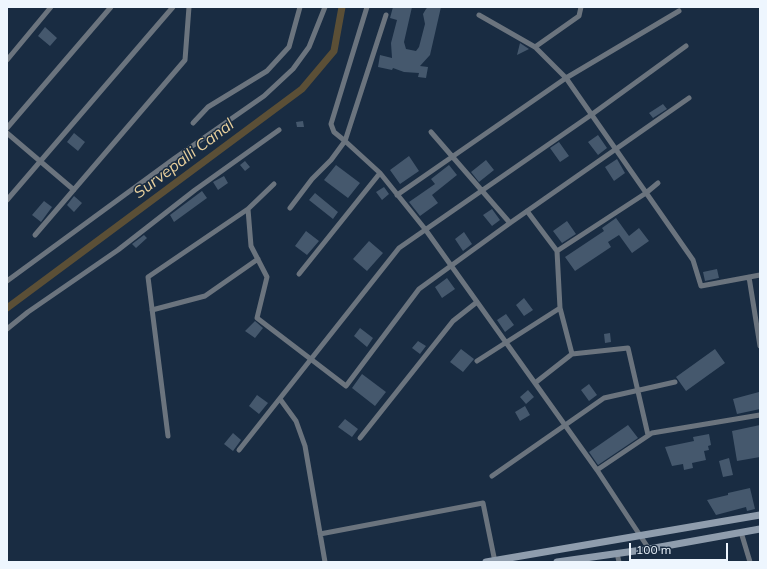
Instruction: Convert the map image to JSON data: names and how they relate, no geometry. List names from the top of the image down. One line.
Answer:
{"water":["Survepalli Canal"],"scale_bar":"100 m"}
